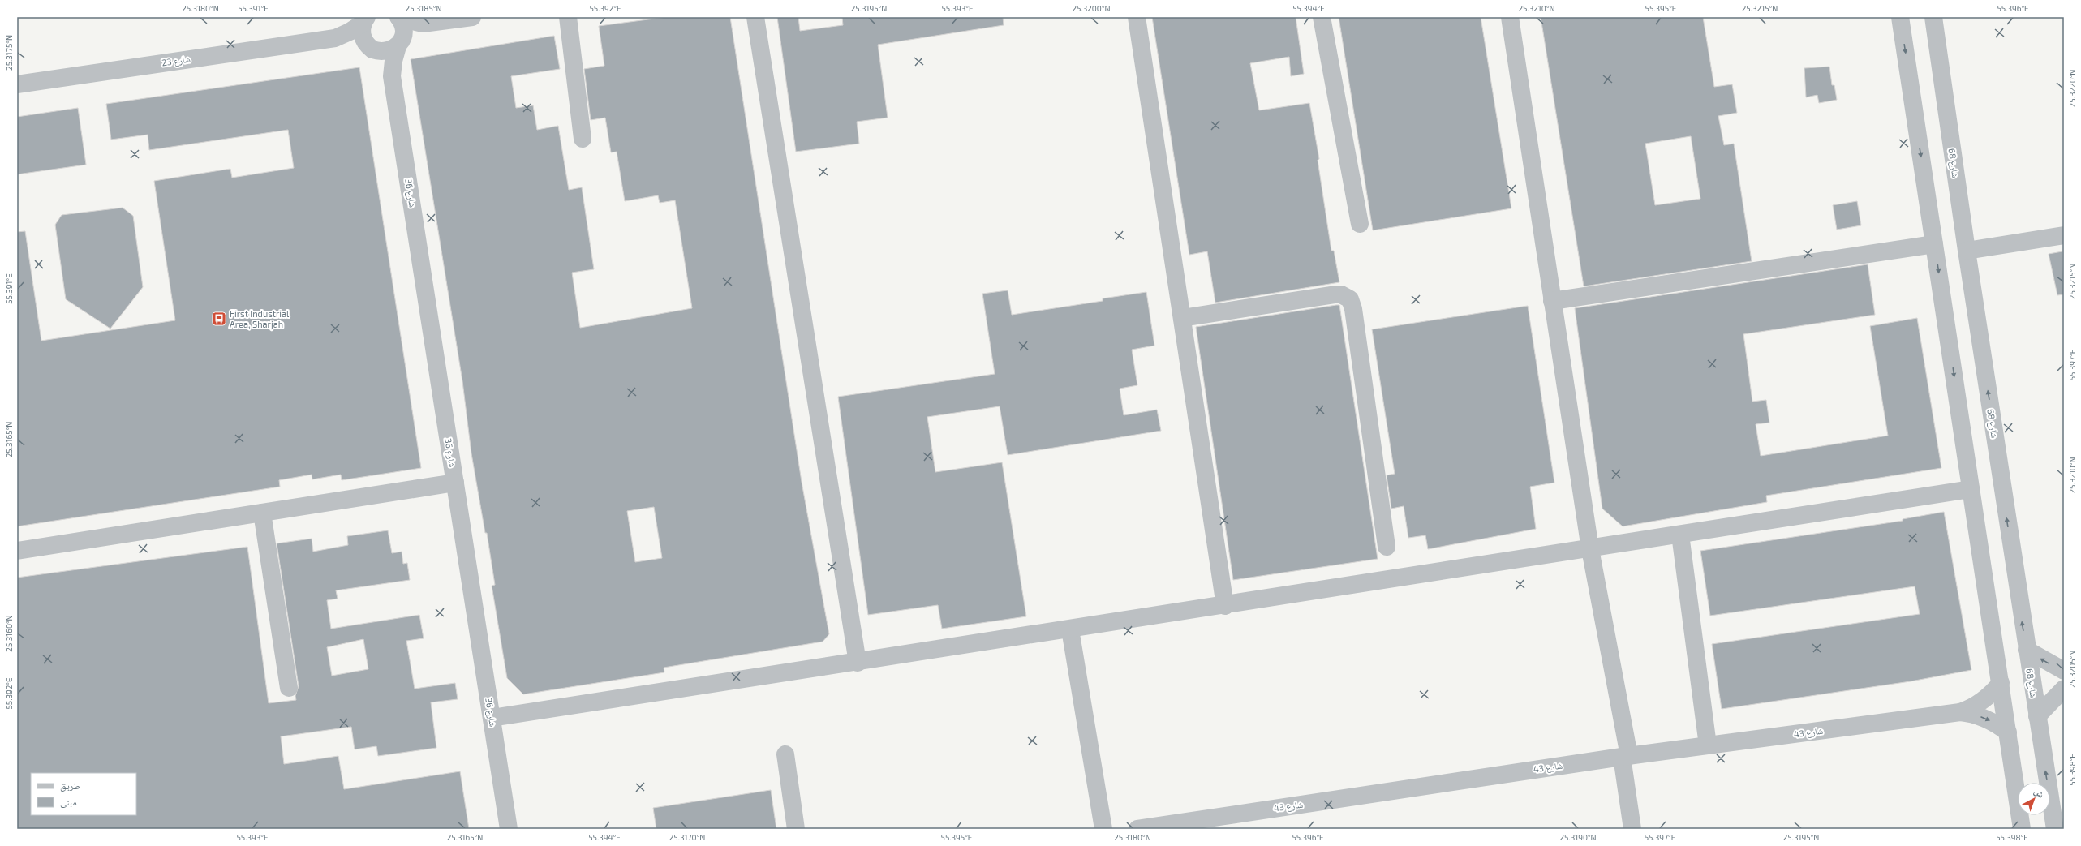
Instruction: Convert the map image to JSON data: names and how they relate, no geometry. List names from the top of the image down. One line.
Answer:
{"streets":{"street":["شارع 23","شارع 68","شارع 36","شارع 43"]},"crossings":[["شارع 23","شارع 36"]],"places":{"bus stop":["First Industrial Area, Sharjah"]},"legend":["طريق","مبنى"],"north":"top right","coordinates":["25.3180°N","55.391°E","25.3185°N","55.392°E","25.3195°N","55.393°E","25.3200°N","55.394°E","25.3210°N","55.395°E","25.3215°N","55.396°E","25.3175°N","25.3220°N","55.397°E","25.3165°N","25.3160°N","25.3205°N","55.398°E","25.3170°N","25.3190°N"]}
